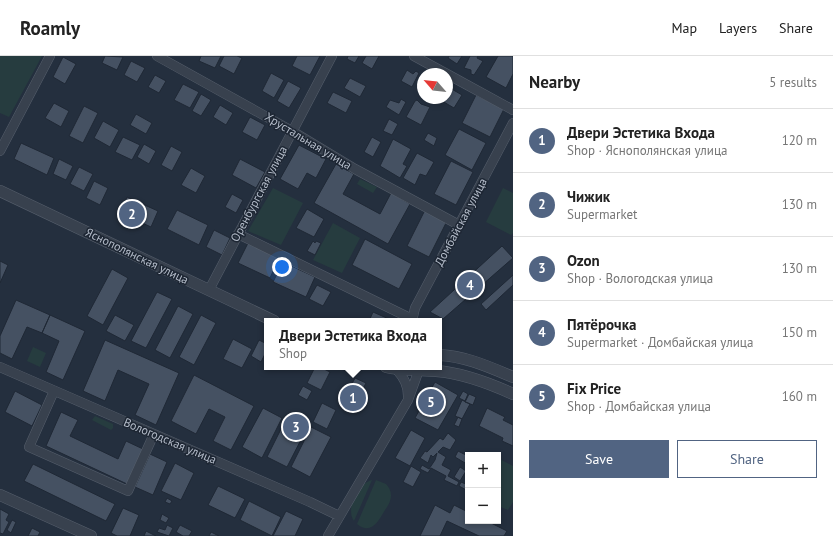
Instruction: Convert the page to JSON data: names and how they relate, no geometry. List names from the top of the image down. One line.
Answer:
{"streets":{"street":["Хрустальная улица","Оренбургская улица","Домбайская улица","Яснополянская улица","Вологодская улица"]},"crossings":[["Хрустальная улица","Оренбургская улица"],["Хрустальная улица","Домбайская улица"],["Оренбургская улица","Яснополянская улица"]],"north":"top left","page":{"header":"Roamly","nav":["Map","Layers","Share"],"heading":["Nearby","5 results"],"list":[{"mark":"1","name":"Двери Эстетика Входа","note":"Shop · Яснополянская улица","value":"120 m"},{"mark":"2","name":"Чижик","note":"Supermarket","value":"130 m"},{"mark":"3","name":"Ozon","note":"Shop · Вологодская улица","value":"130 m"},{"mark":"4","name":"Пятёрочка","note":"Supermarket · Домбайская улица","value":"150 m"},{"mark":"5","name":"Fix Price","note":"Shop · Домбайская улица","value":"160 m"}],"pins":["2","4","1","5","3"],"popup":["Двери Эстетика Входа","Shop"],"buttons":["Save","Share"],"map_buttons":["+","−"]}}
